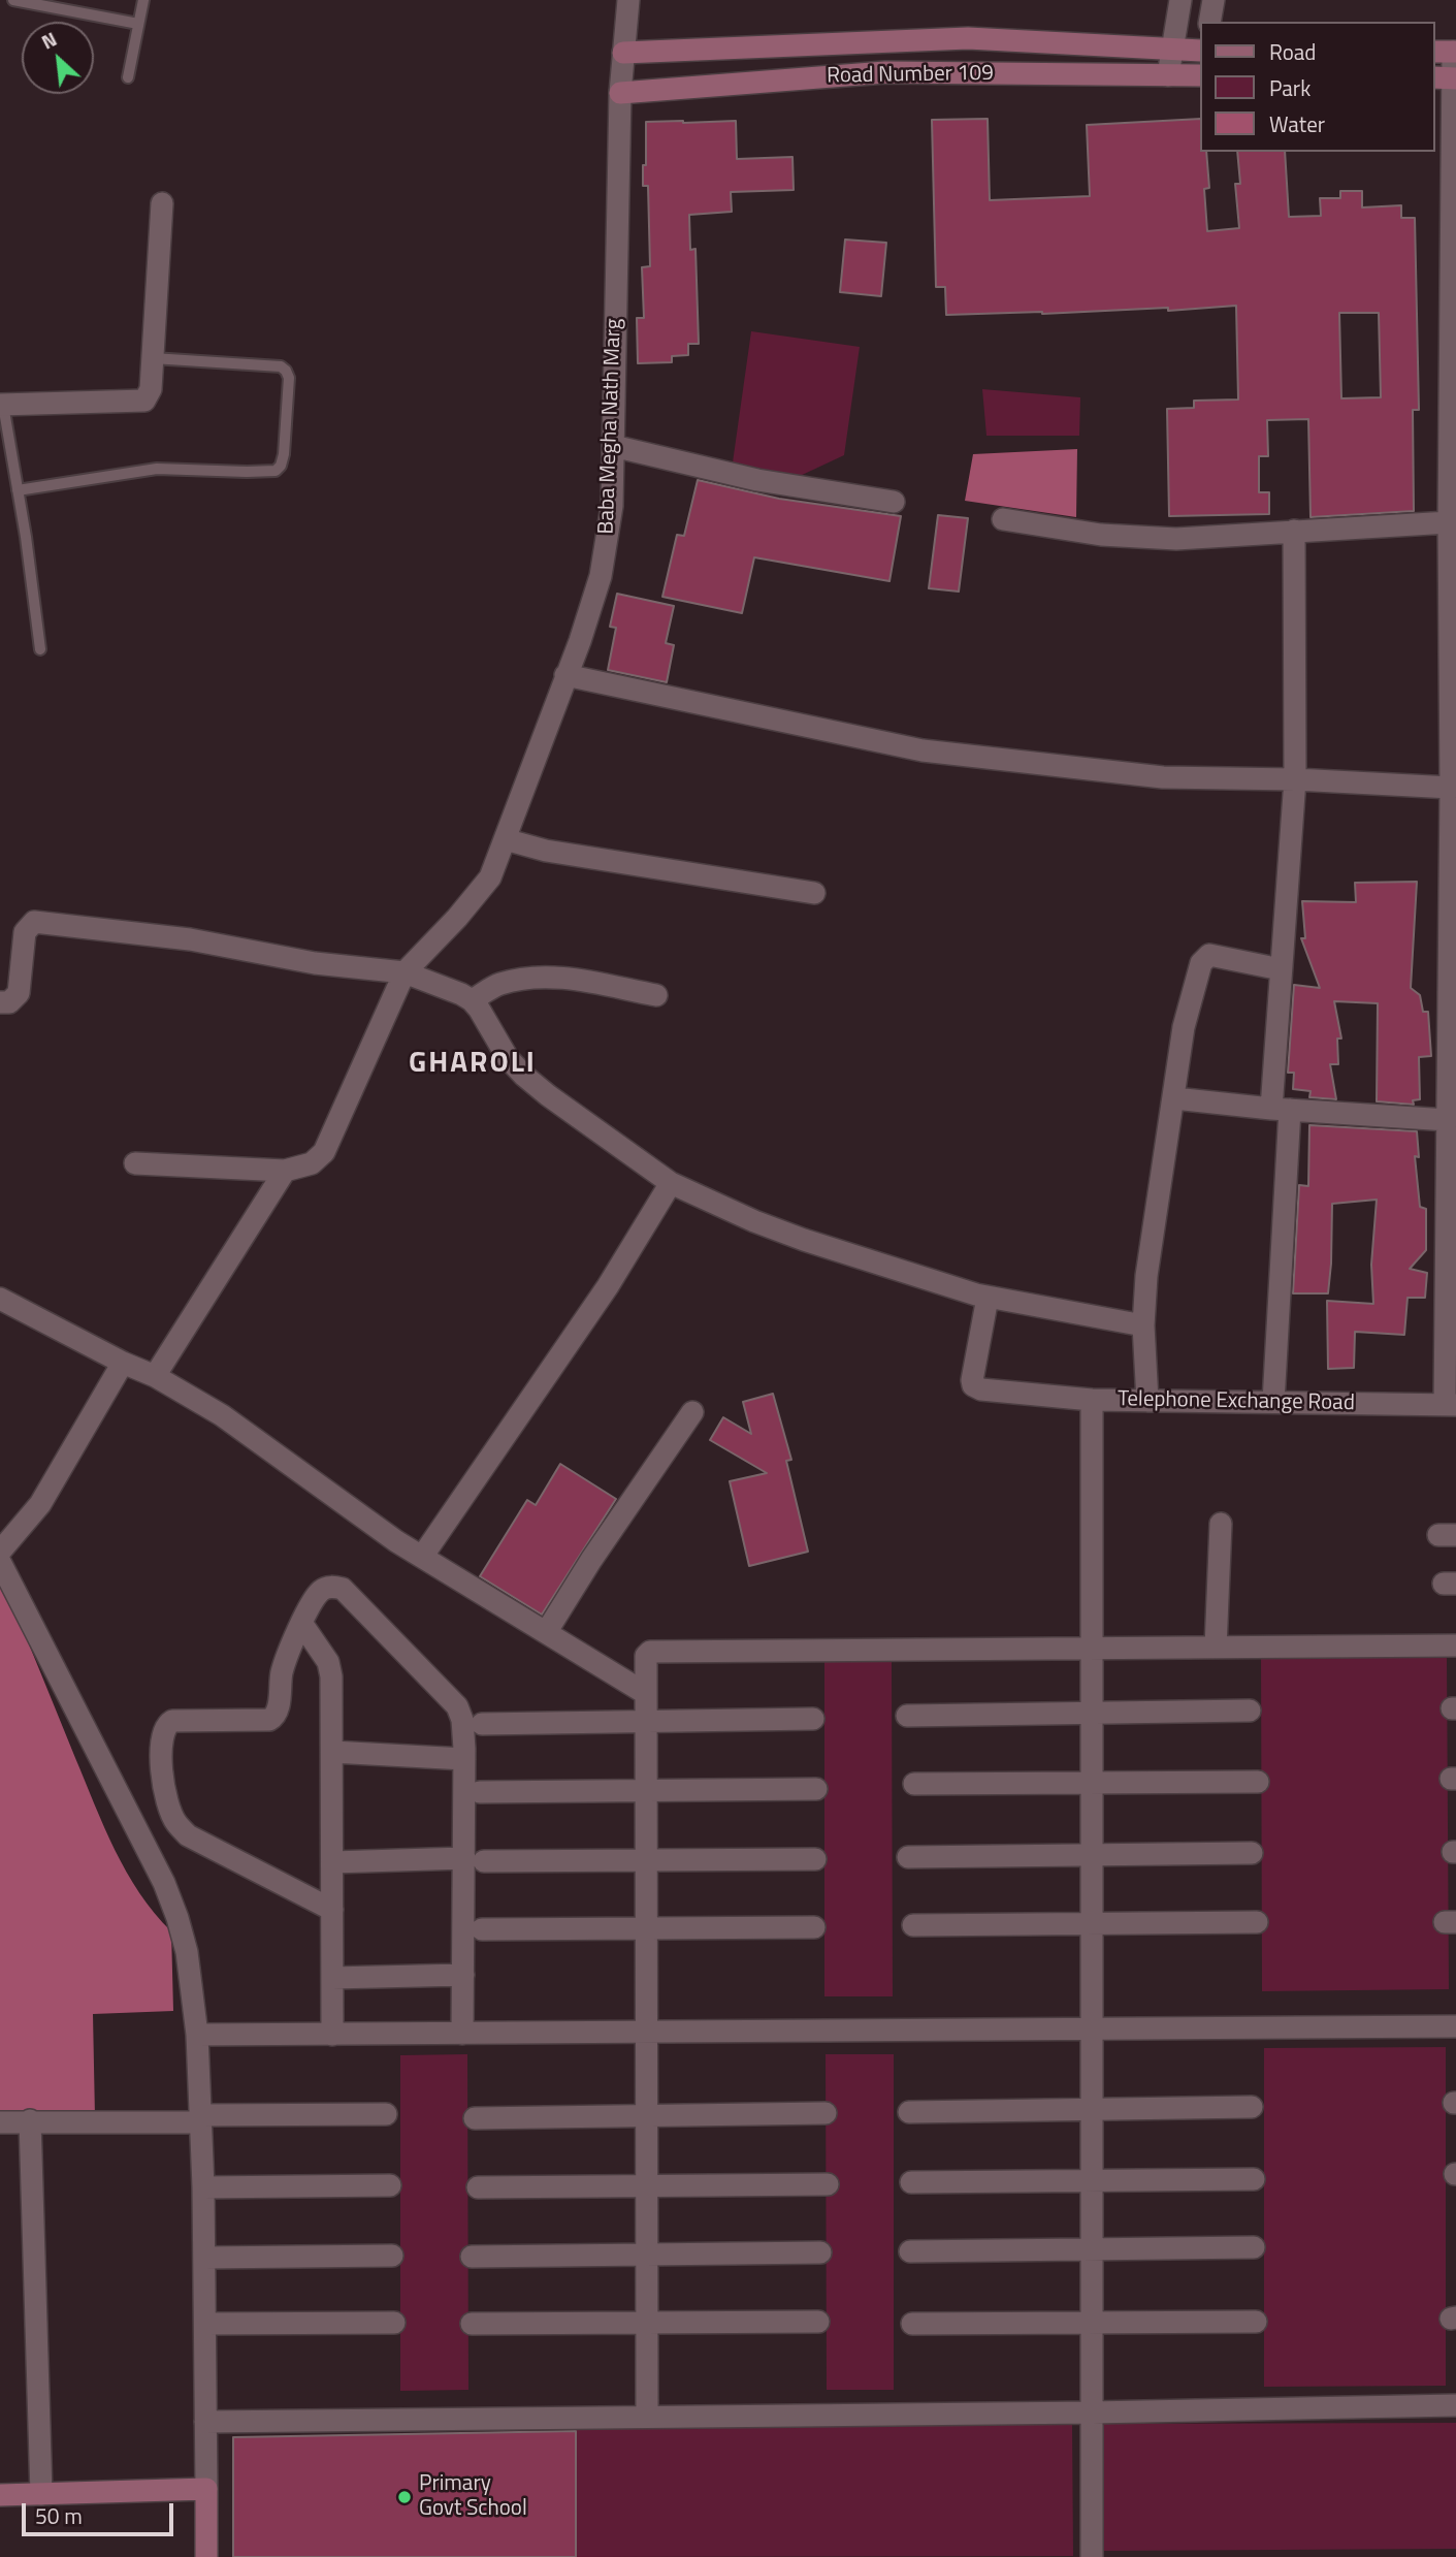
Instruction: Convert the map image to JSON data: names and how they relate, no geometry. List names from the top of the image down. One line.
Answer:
{"streets":{"street":["Road Number 109","Baba Megha Nath Marg","Telephone Exchange Road"]},"crossings":[["Road Number 109","Baba Megha Nath Marg"]],"districts":["GHAROLI"],"places":["Primary Govt School"],"legend":["Road","Park","Water"],"scale_bar":"50 m","north":"top left"}
